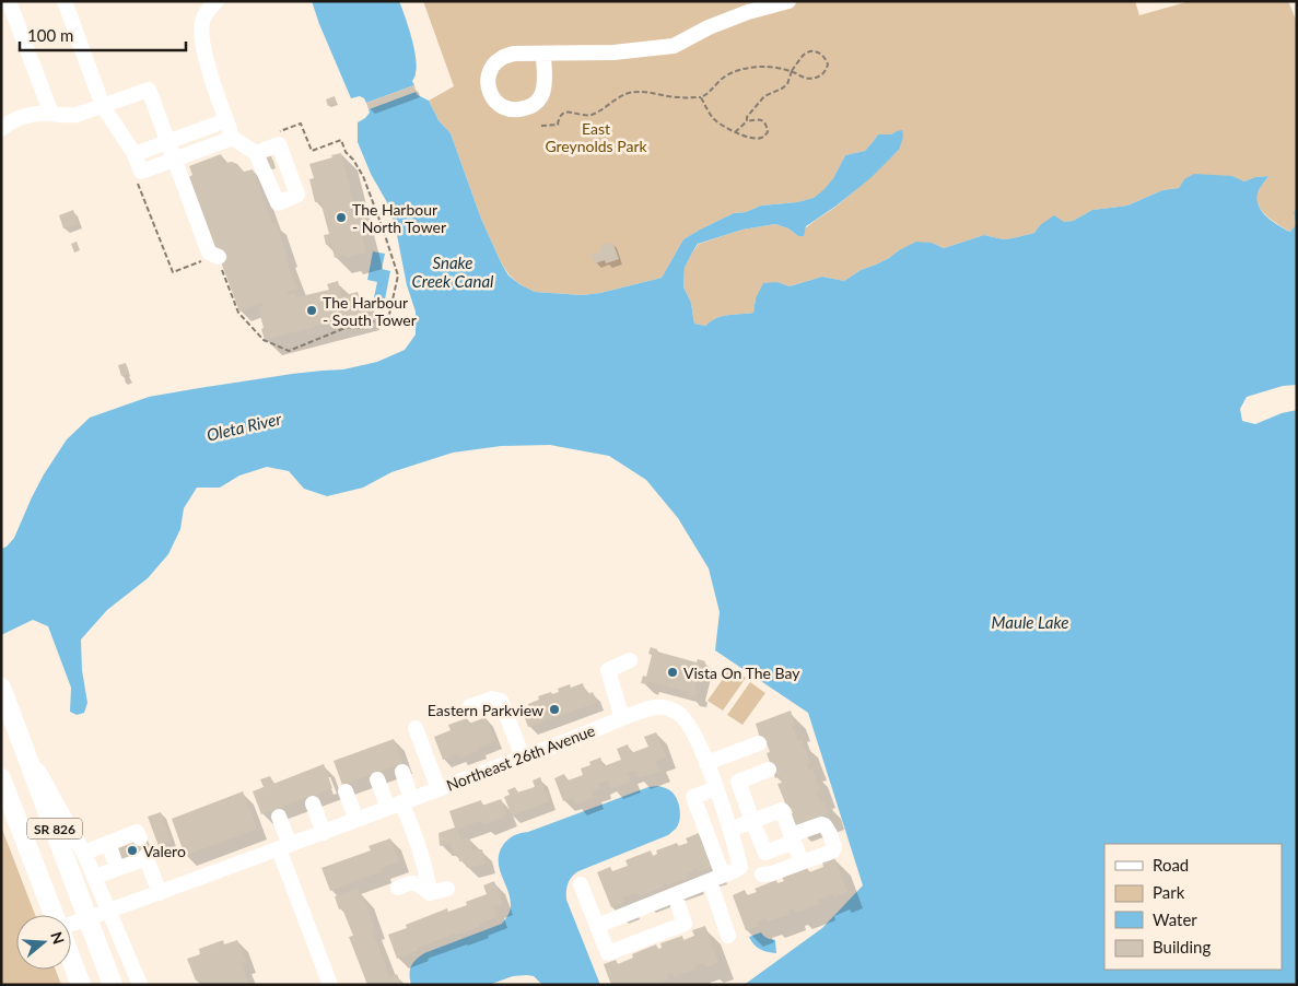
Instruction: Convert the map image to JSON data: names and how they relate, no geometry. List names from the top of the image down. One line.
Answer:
{"streets":{"main road":["SR 826"],"street":["Northeast 26th Avenue"]},"crossings":[["Northeast 26th Avenue","SR 826"]],"water":["Snake Creek Canal","Oleta River","Maule Lake"],"parks":["East Greynolds Park"],"places":["The Harbour - North Tower","The Harbour - South Tower","Vista On The Bay","Eastern Parkview","Valero"],"legend":["Road","Park","Water","Building"],"scale_bar":"100 m","north":"right"}
